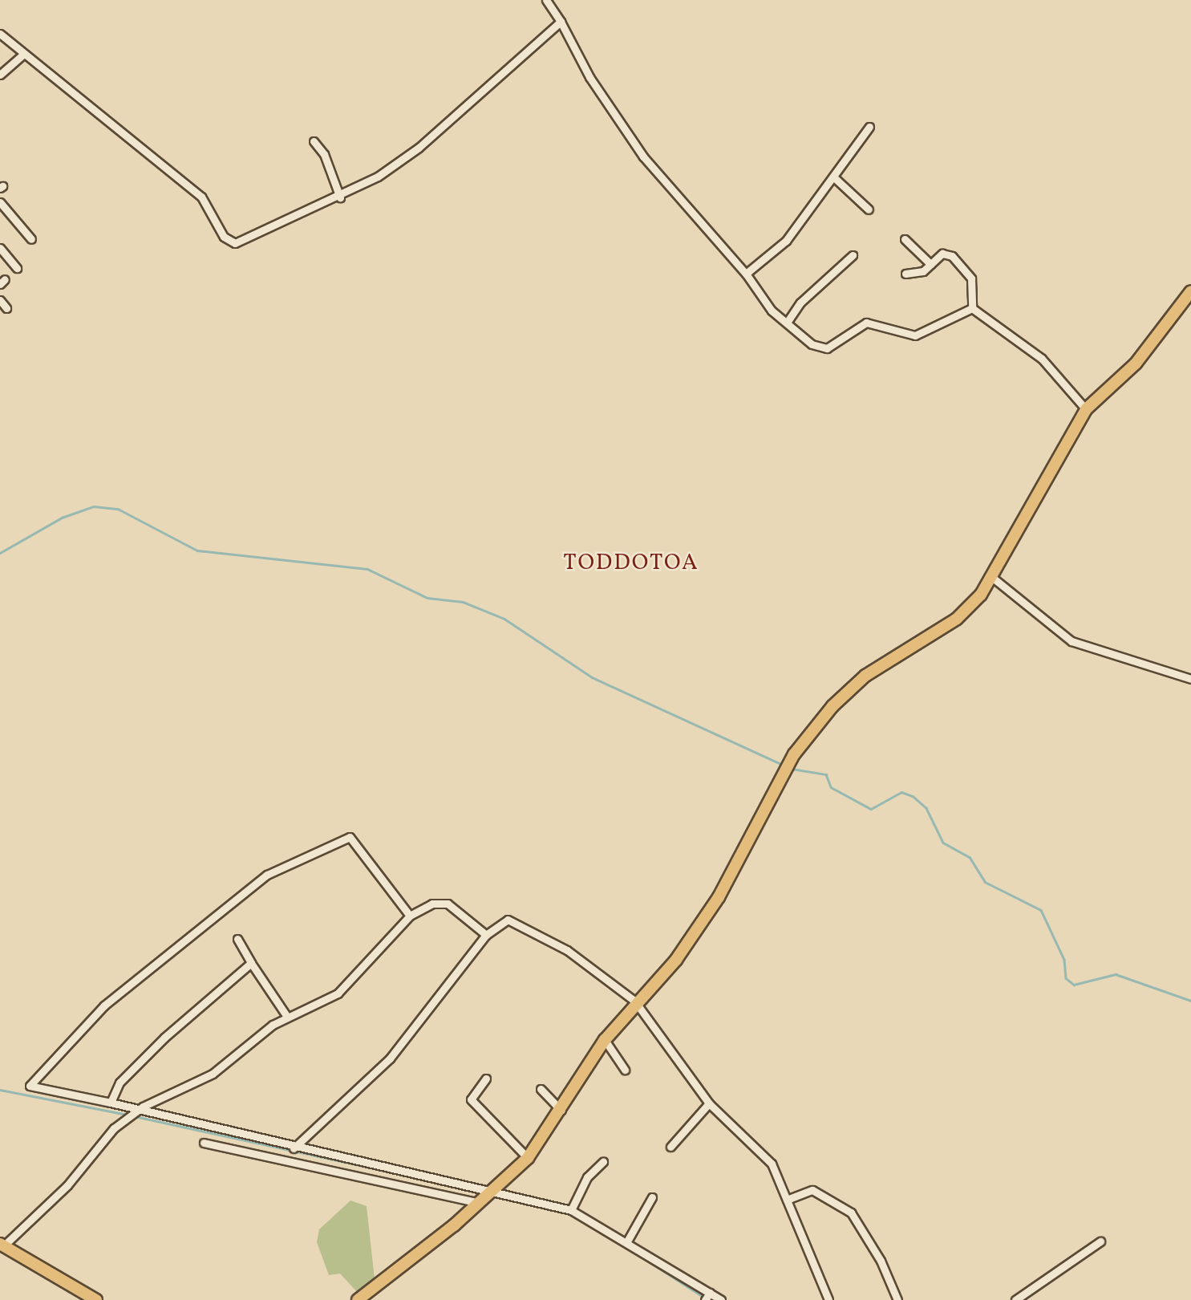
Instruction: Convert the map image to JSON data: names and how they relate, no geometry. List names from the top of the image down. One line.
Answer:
{"districts":["TODDOTOA"]}
